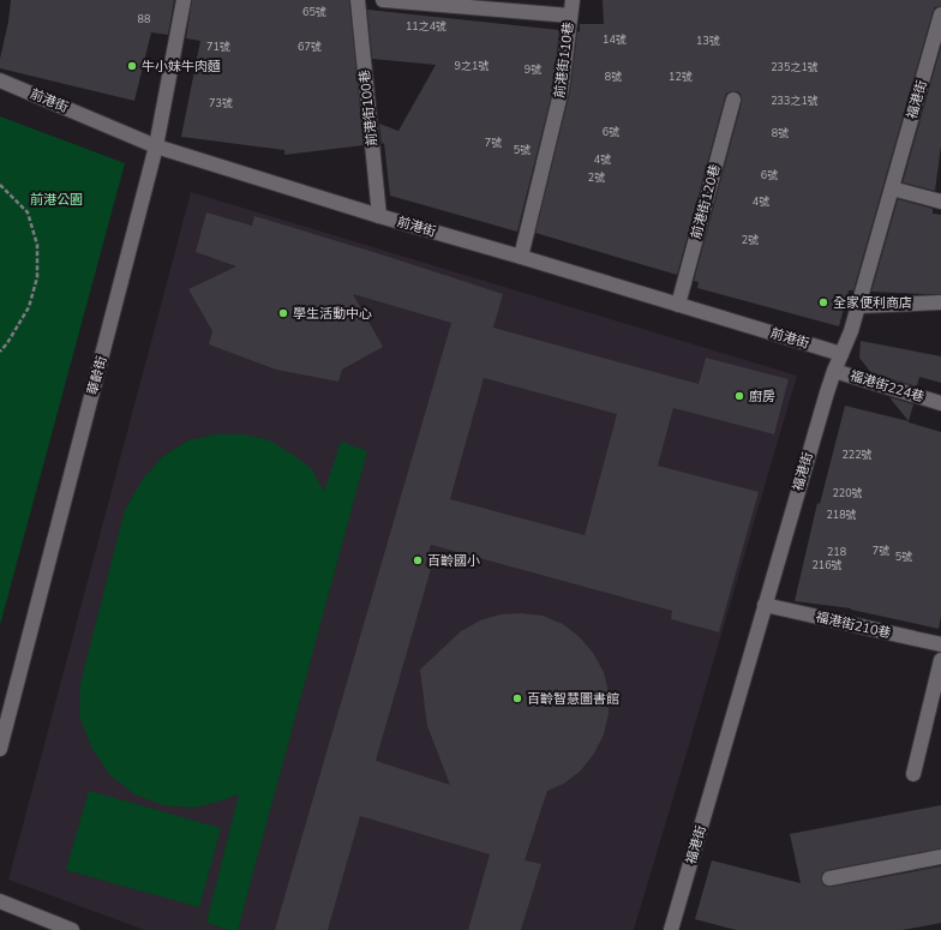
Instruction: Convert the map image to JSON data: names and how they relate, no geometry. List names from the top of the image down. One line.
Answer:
{"streets":{"street":["前港街110巷","福港街","前港街","前港街100巷","前港街120巷","華齡街","福港街224巷","福港街210巷"]},"crossings":[["前港街110巷","前港街"],["福港街","前港街"],["福港街","福港街224巷"],["福港街","福港街210巷"],["前港街","前港街100巷"],["前港街","前港街120巷"],["前港街","華齡街"]],"parks":["前港公園"],"places":["牛小妹牛肉麵","全家便利商店","學生活動中心","廚房","百齡國小","百齡智慧圖書館"],"house_numbers":["65號","88","11之4號","14號","13號","71號","67號","9之1號","235之1號","9號","8號","12號","233之1號","73號","6號","8號","7號","5號","4號","6號","2號","4號","2號","222號","220號","218號","7號","218","5號","216號"]}
